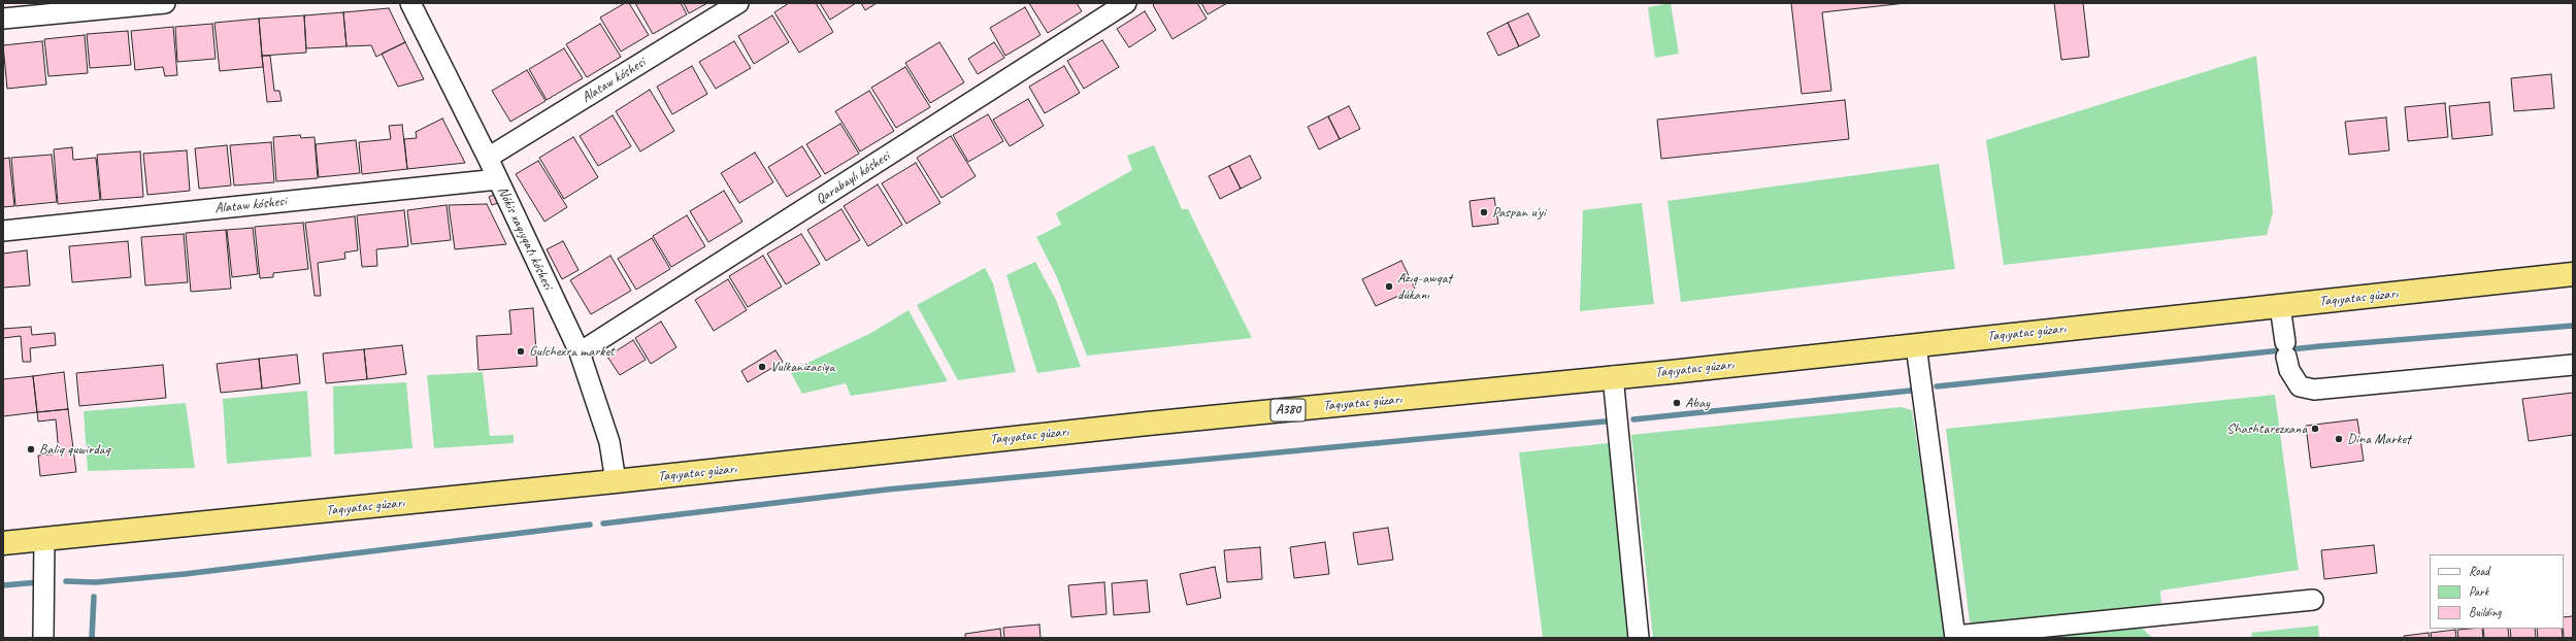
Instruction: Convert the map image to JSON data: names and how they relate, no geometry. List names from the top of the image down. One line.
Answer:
{"streets":{"highway":["Taqıyatas gúzarı","A380"],"street":["Alataw kóshesi","Qarabaylı kóshesi","Nókis xaqıyqatı kóshesi"]},"crossings":[["Alataw kóshesi","Nókis xaqıyqatı kóshesi"],["Qarabaylı kóshesi","Nókis xaqıyqatı kóshesi"],["Nókis xaqıyqatı kóshesi","Taqıyatas gúzarı"]],"places":["Paspan u'yi","Azıq-awqat dúkanı","Gulchexra market","Vulkanizaciya","Abay","Shashtarezxana","Dina Market","Baliq quwirdaq"],"legend":["Road","Park","Building"]}
